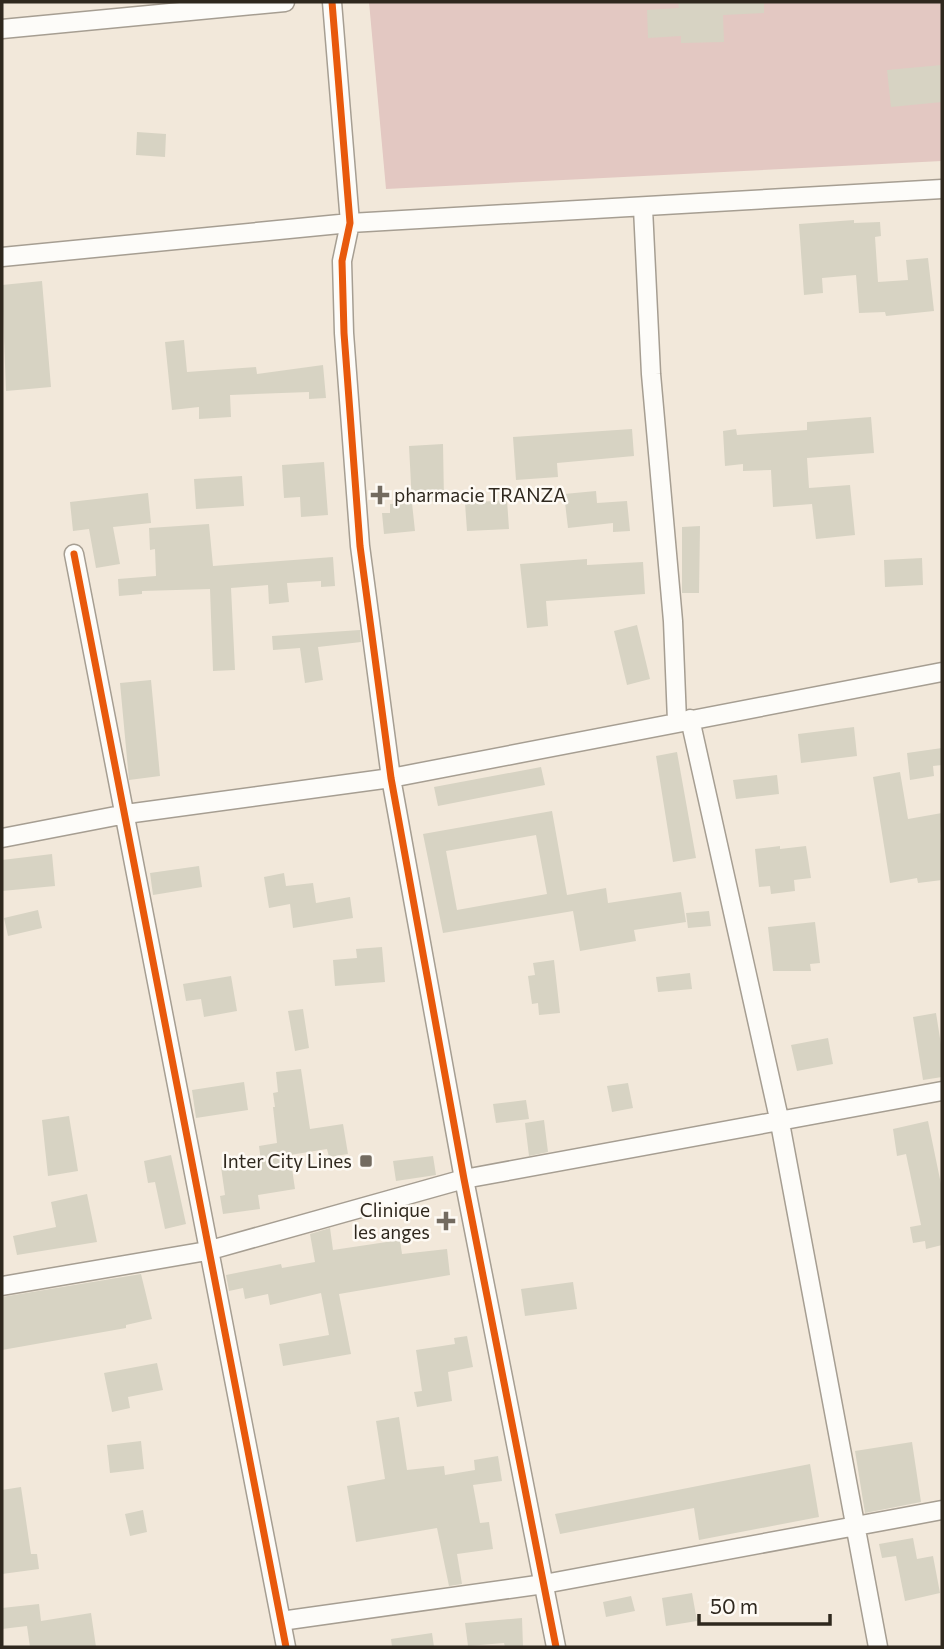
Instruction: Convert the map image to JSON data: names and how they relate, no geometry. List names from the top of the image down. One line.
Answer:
{"places":{"health":["pharmacie TRANZA","Clinique les anges"],"transit":["Inter City Lines"]},"scale_bar":"50 m"}
